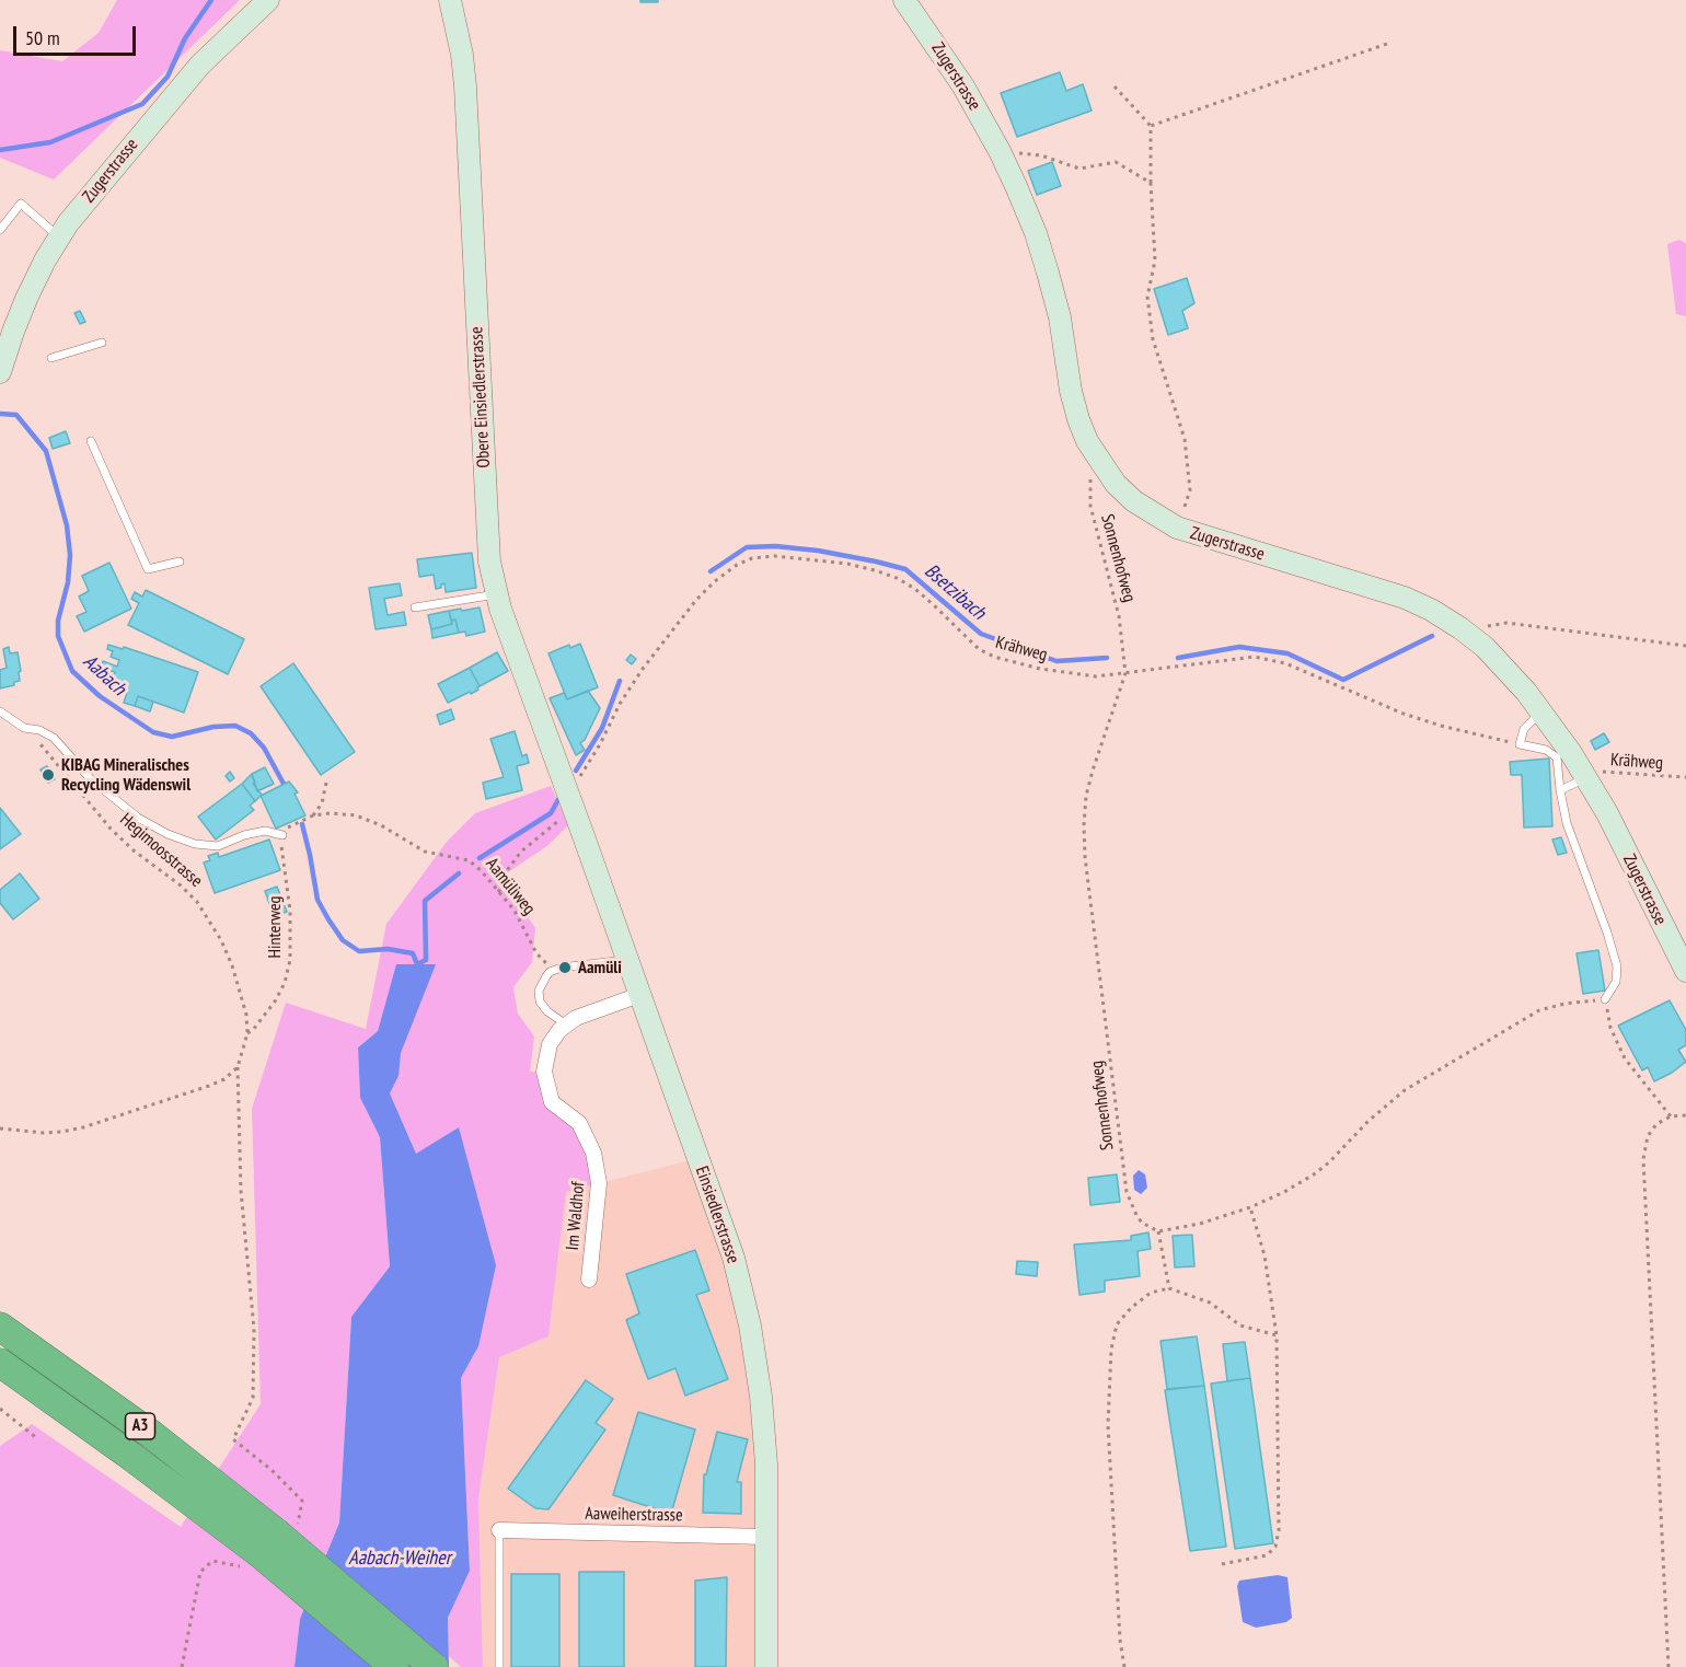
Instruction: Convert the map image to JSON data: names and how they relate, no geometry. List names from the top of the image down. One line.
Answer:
{"streets":{"highway":["A3"],"main road":["Zugerstrasse","Obere Einsiedlerstrasse","Einsiedlerstrasse"],"street":["Im Waldhof","Aaweiherstrasse"],"path":["Sonnenhofweg","Krähweg","Hegimoosstrasse","Aamüliweg","Hinterweg"]},"crossings":[["Zugerstrasse","Sonnenhofweg"],["Zugerstrasse","Krähweg"],["Obere Einsiedlerstrasse","Einsiedlerstrasse"],["Sonnenhofweg","Krähweg"],["Hegimoosstrasse","Hinterweg"],["Hegimoosstrasse","A3"],["Einsiedlerstrasse","Im Waldhof"],["Einsiedlerstrasse","Aaweiherstrasse"]],"water":["Bsetzibach","Aabach","Aabach-Weiher"],"places":["KIBAG Mineralisches Recycling Wädenswil","Aamüli"],"scale_bar":"50 m"}
